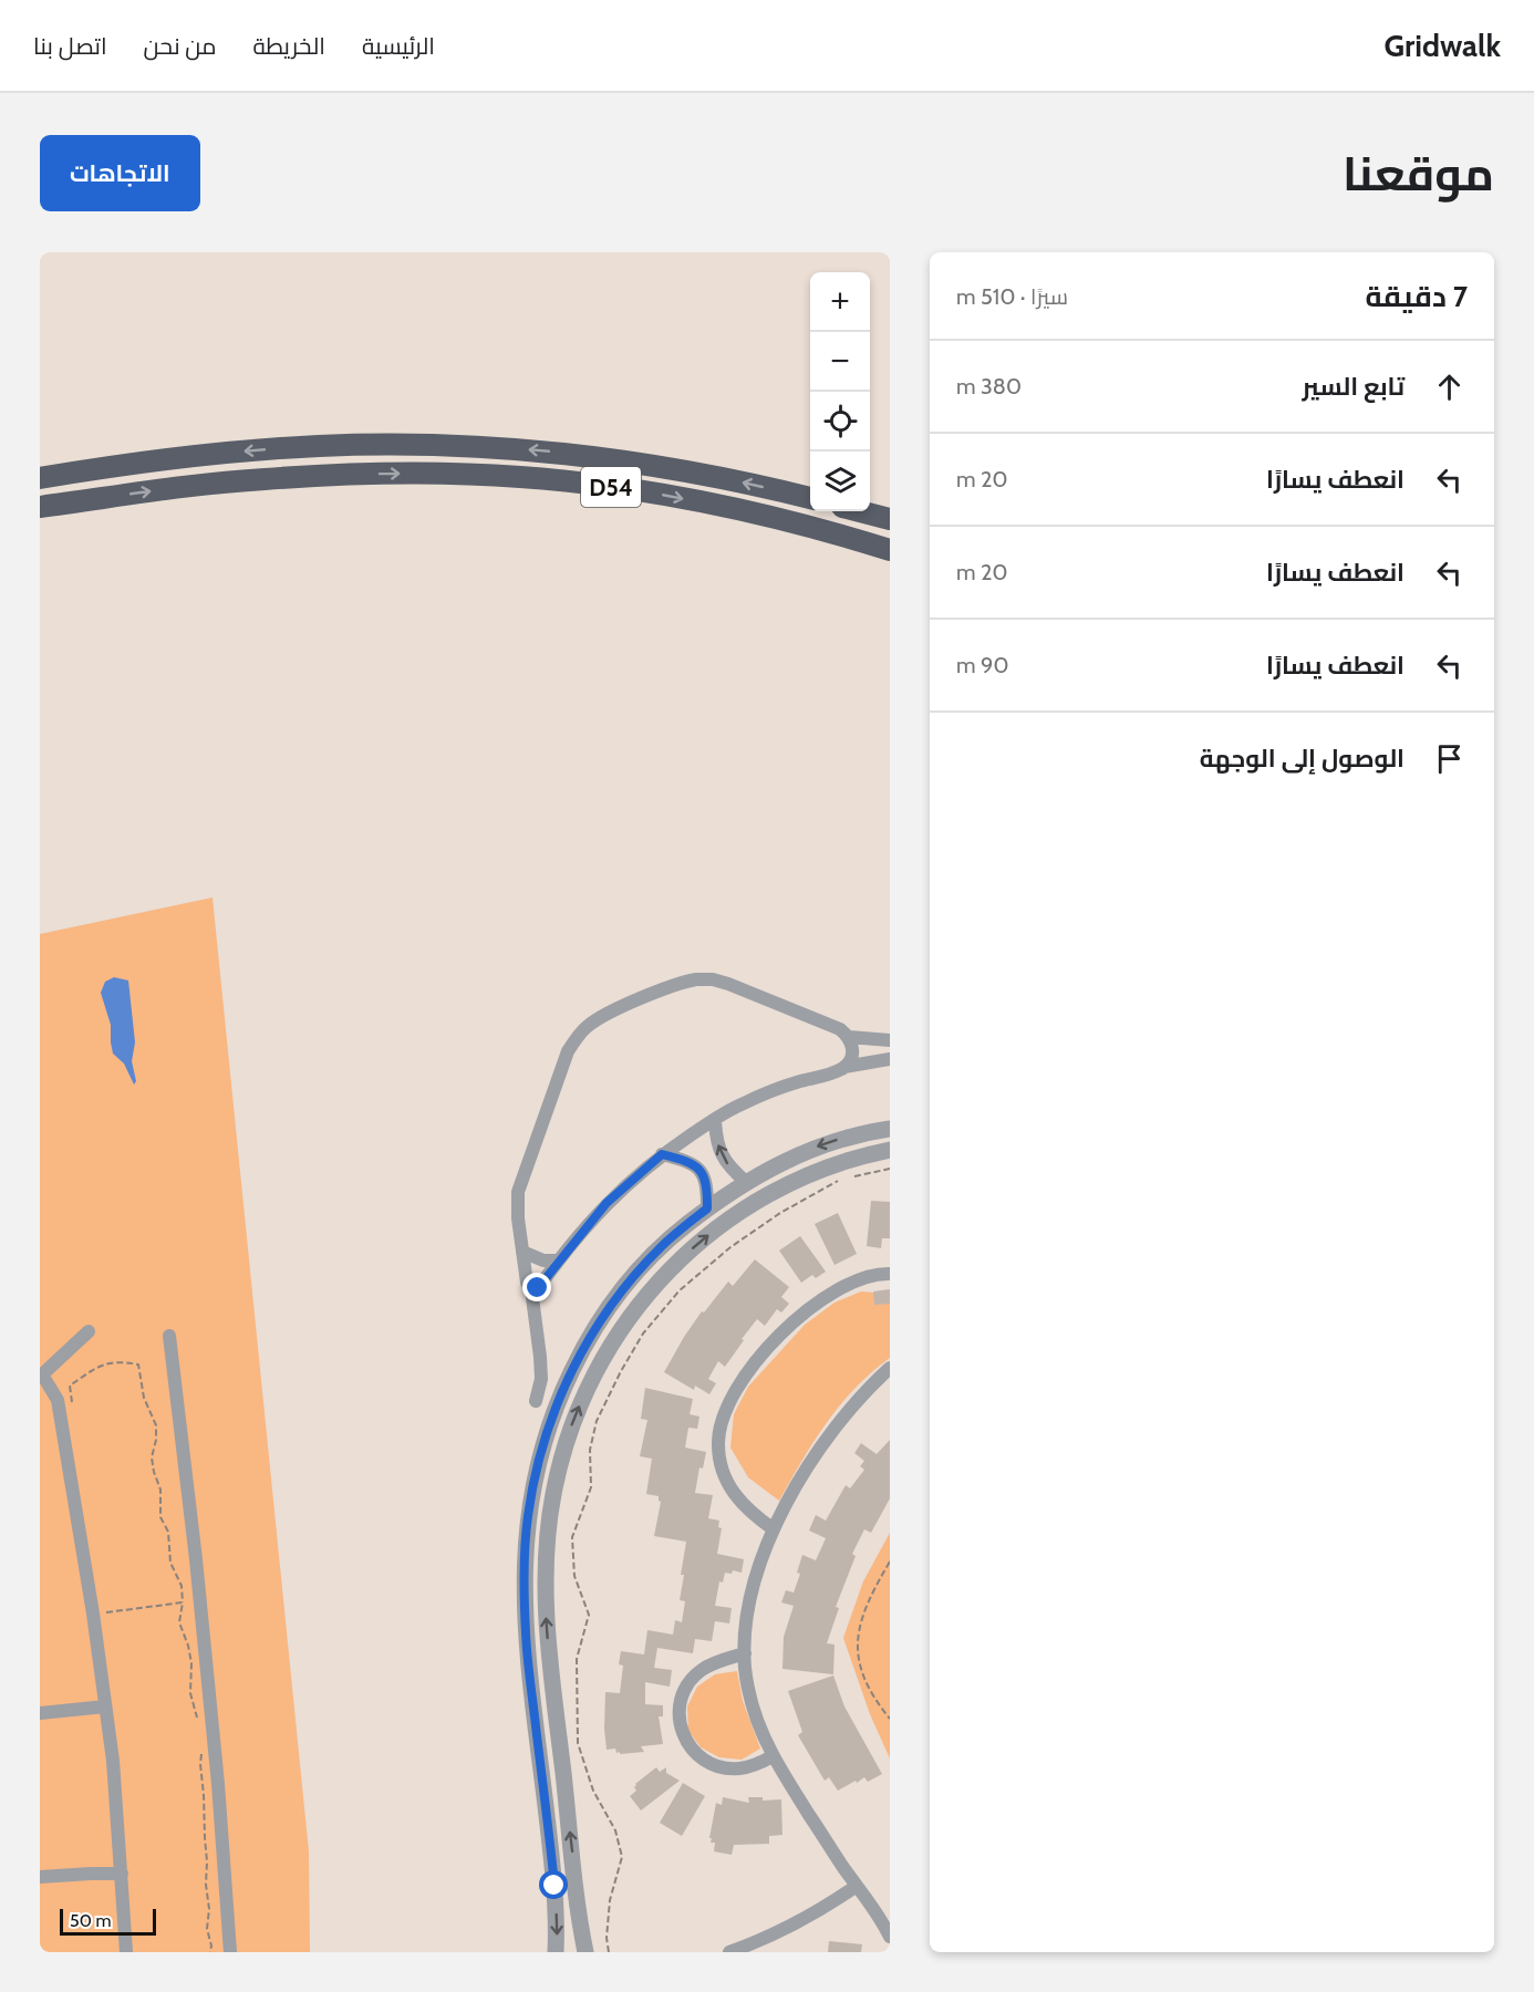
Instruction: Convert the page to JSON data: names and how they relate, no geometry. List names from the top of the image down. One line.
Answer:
{"streets":{"highway":["D54"]},"scale_bar":"50 m","page":{"header":"Gridwalk","nav":["الرئيسية","الخريطة","من نحن","اتصل بنا"],"title":"موقعنا","buttons":"الاتجاهات","heading":["7 دقيقة","سيرًا · 510 m"],"map_buttons":["+","−"],"list":[["تابع السير","380 m"],["انعطف يسارًا","20 m"],["انعطف يسارًا","20 m"],["انعطف يسارًا","90 m"],"الوصول إلى الوجهة"],"scale":"50 m"}}
